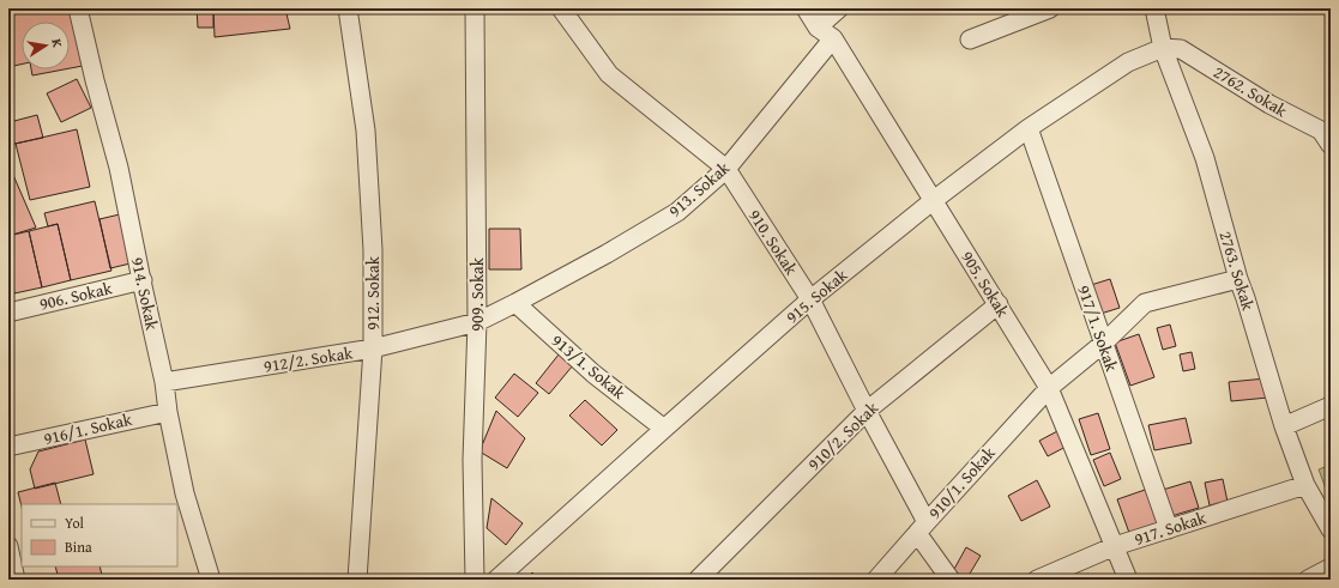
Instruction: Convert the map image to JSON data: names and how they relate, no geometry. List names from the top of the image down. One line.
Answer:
{"streets":{"street":["2762. Sokak","913. Sokak","910. Sokak","2763. Sokak","905. Sokak","914. Sokak","912. Sokak","909. Sokak","906. Sokak","915. Sokak","917/1. Sokak","912/2. Sokak","913/1. Sokak","916/1. Sokak","910/2. Sokak","910/1. Sokak","917. Sokak"]},"crossings":[["2762. Sokak","2763. Sokak"],["2762. Sokak","915. Sokak"],["913. Sokak","910. Sokak"],["913. Sokak","905. Sokak"],["913. Sokak","909. Sokak"],["913. Sokak","912/2. Sokak"],["913. Sokak","913/1. Sokak"],["910. Sokak","915. Sokak"],["910. Sokak","910/2. Sokak"],["910. Sokak","910/1. Sokak"],["2763. Sokak","915. Sokak"],["2763. Sokak","910/1. Sokak"],["2763. Sokak","917. Sokak"],["905. Sokak","915. Sokak"],["905. Sokak","910/2. Sokak"],["905. Sokak","910/1. Sokak"],["905. Sokak","917. Sokak"],["914. Sokak","906. Sokak"],["914. Sokak","912/2. Sokak"],["914. Sokak","916/1. Sokak"],["912. Sokak","912/2. Sokak"],["909. Sokak","912/2. Sokak"],["915. Sokak","917/1. Sokak"],["915. Sokak","913/1. Sokak"],["917/1. Sokak","910/1. Sokak"],["917/1. Sokak","917. Sokak"]],"legend":["Yol","Bina"],"north":"right"}
